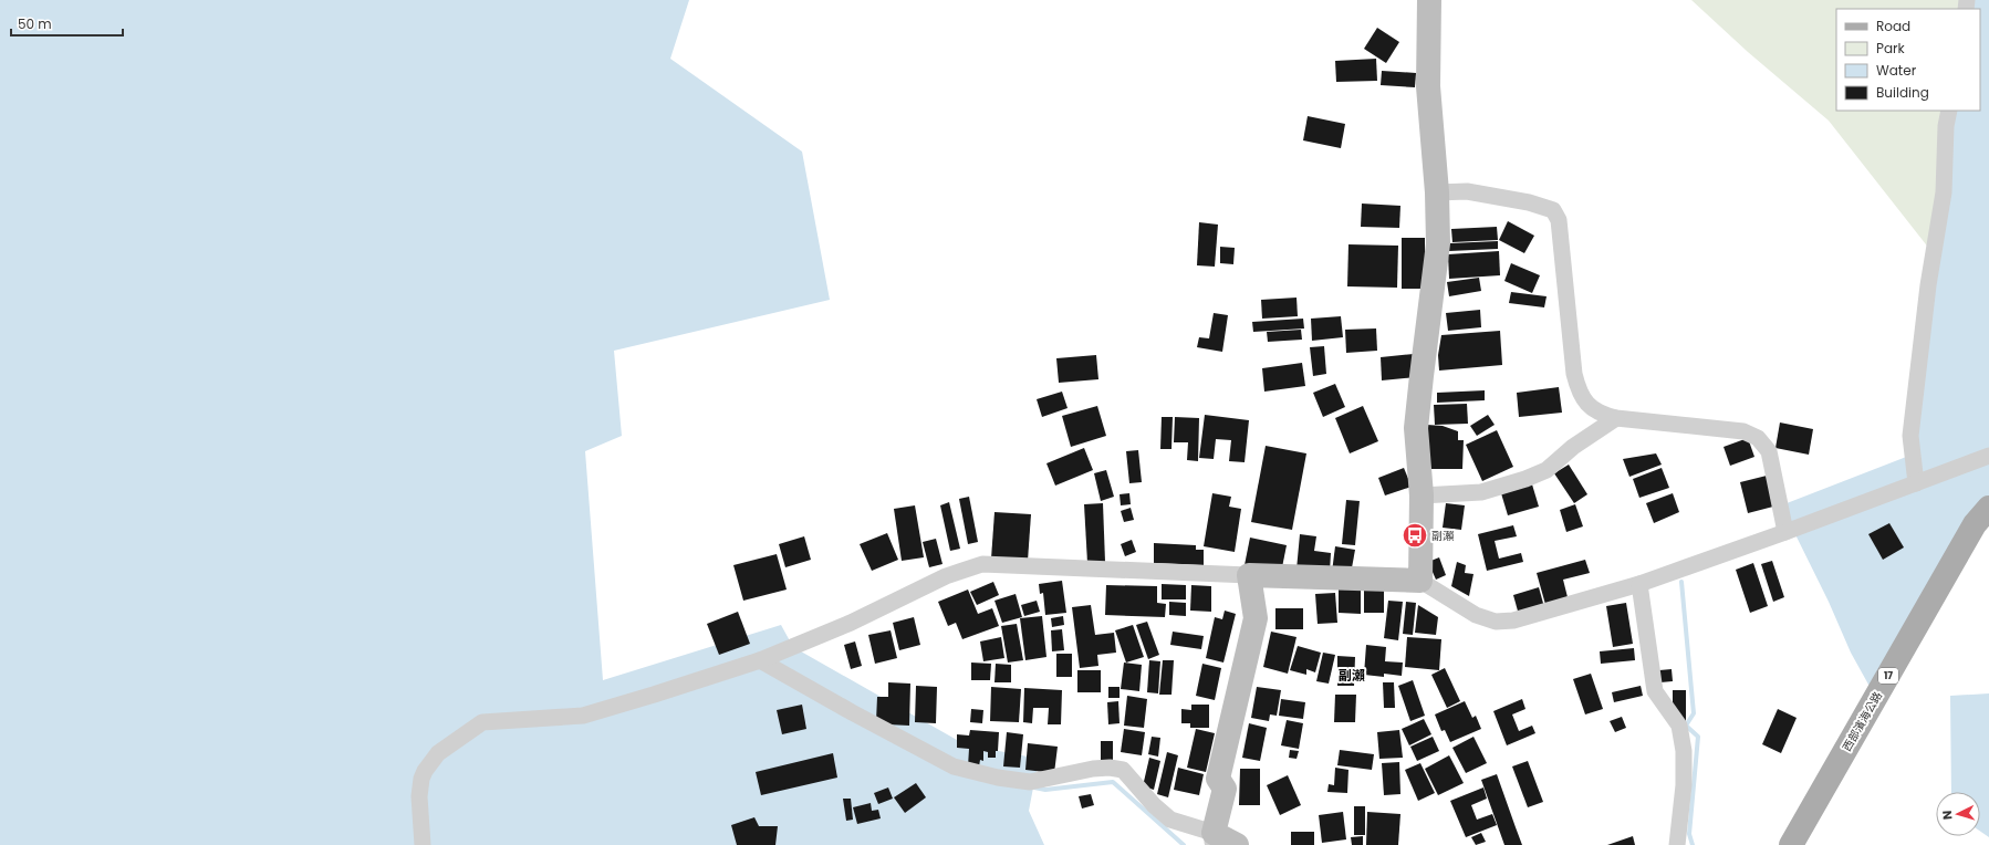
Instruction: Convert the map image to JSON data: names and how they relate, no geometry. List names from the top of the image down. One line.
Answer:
{"streets":{"main road":["17","西部濱海公路"]},"districts":["副瀨"],"places":{"bus stop":["副瀨"]},"legend":["Road","Park","Water","Building"],"scale_bar":"50 m","north":"left"}
